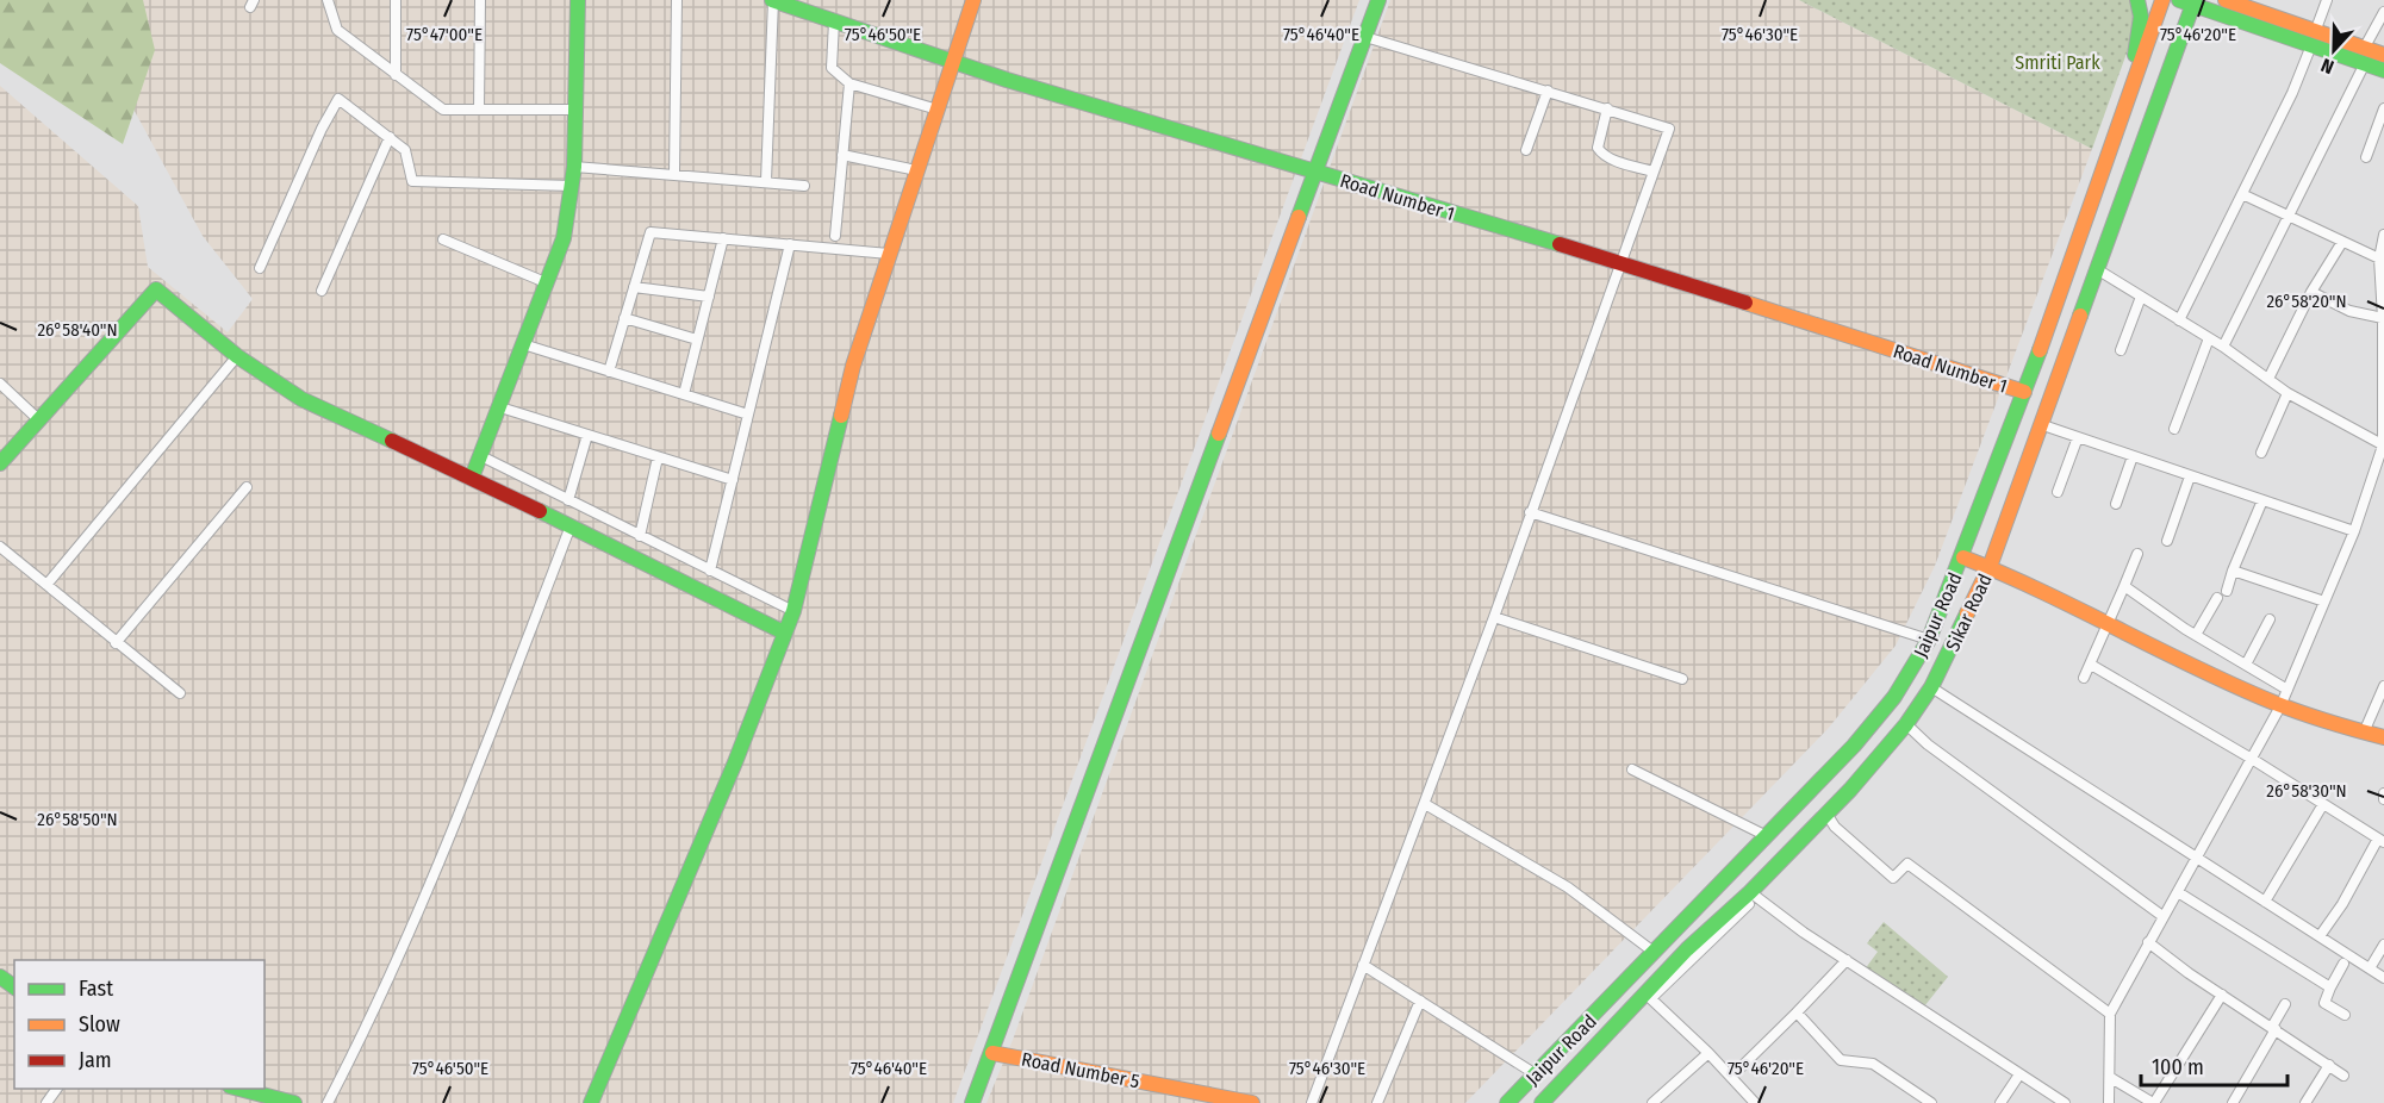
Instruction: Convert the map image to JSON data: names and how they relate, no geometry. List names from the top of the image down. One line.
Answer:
{"streets":{"street":["Road Number 1","Sikar Road","Jaipur Road","Road Number 5"]},"crossings":[["Road Number 1","Jaipur Road"]],"parks":["Smriti Park"],"legend":["Fast","Slow","Jam"],"scale_bar":"100 m","north":"bottom","coordinates":["75°47'00\"E","75°46'50\"E","75°46'40\"E","75°46'30\"E","75°46'20\"E","26°58'20\"N","26°58'40\"N","26°58'30\"N","26°58'50\"N"]}
